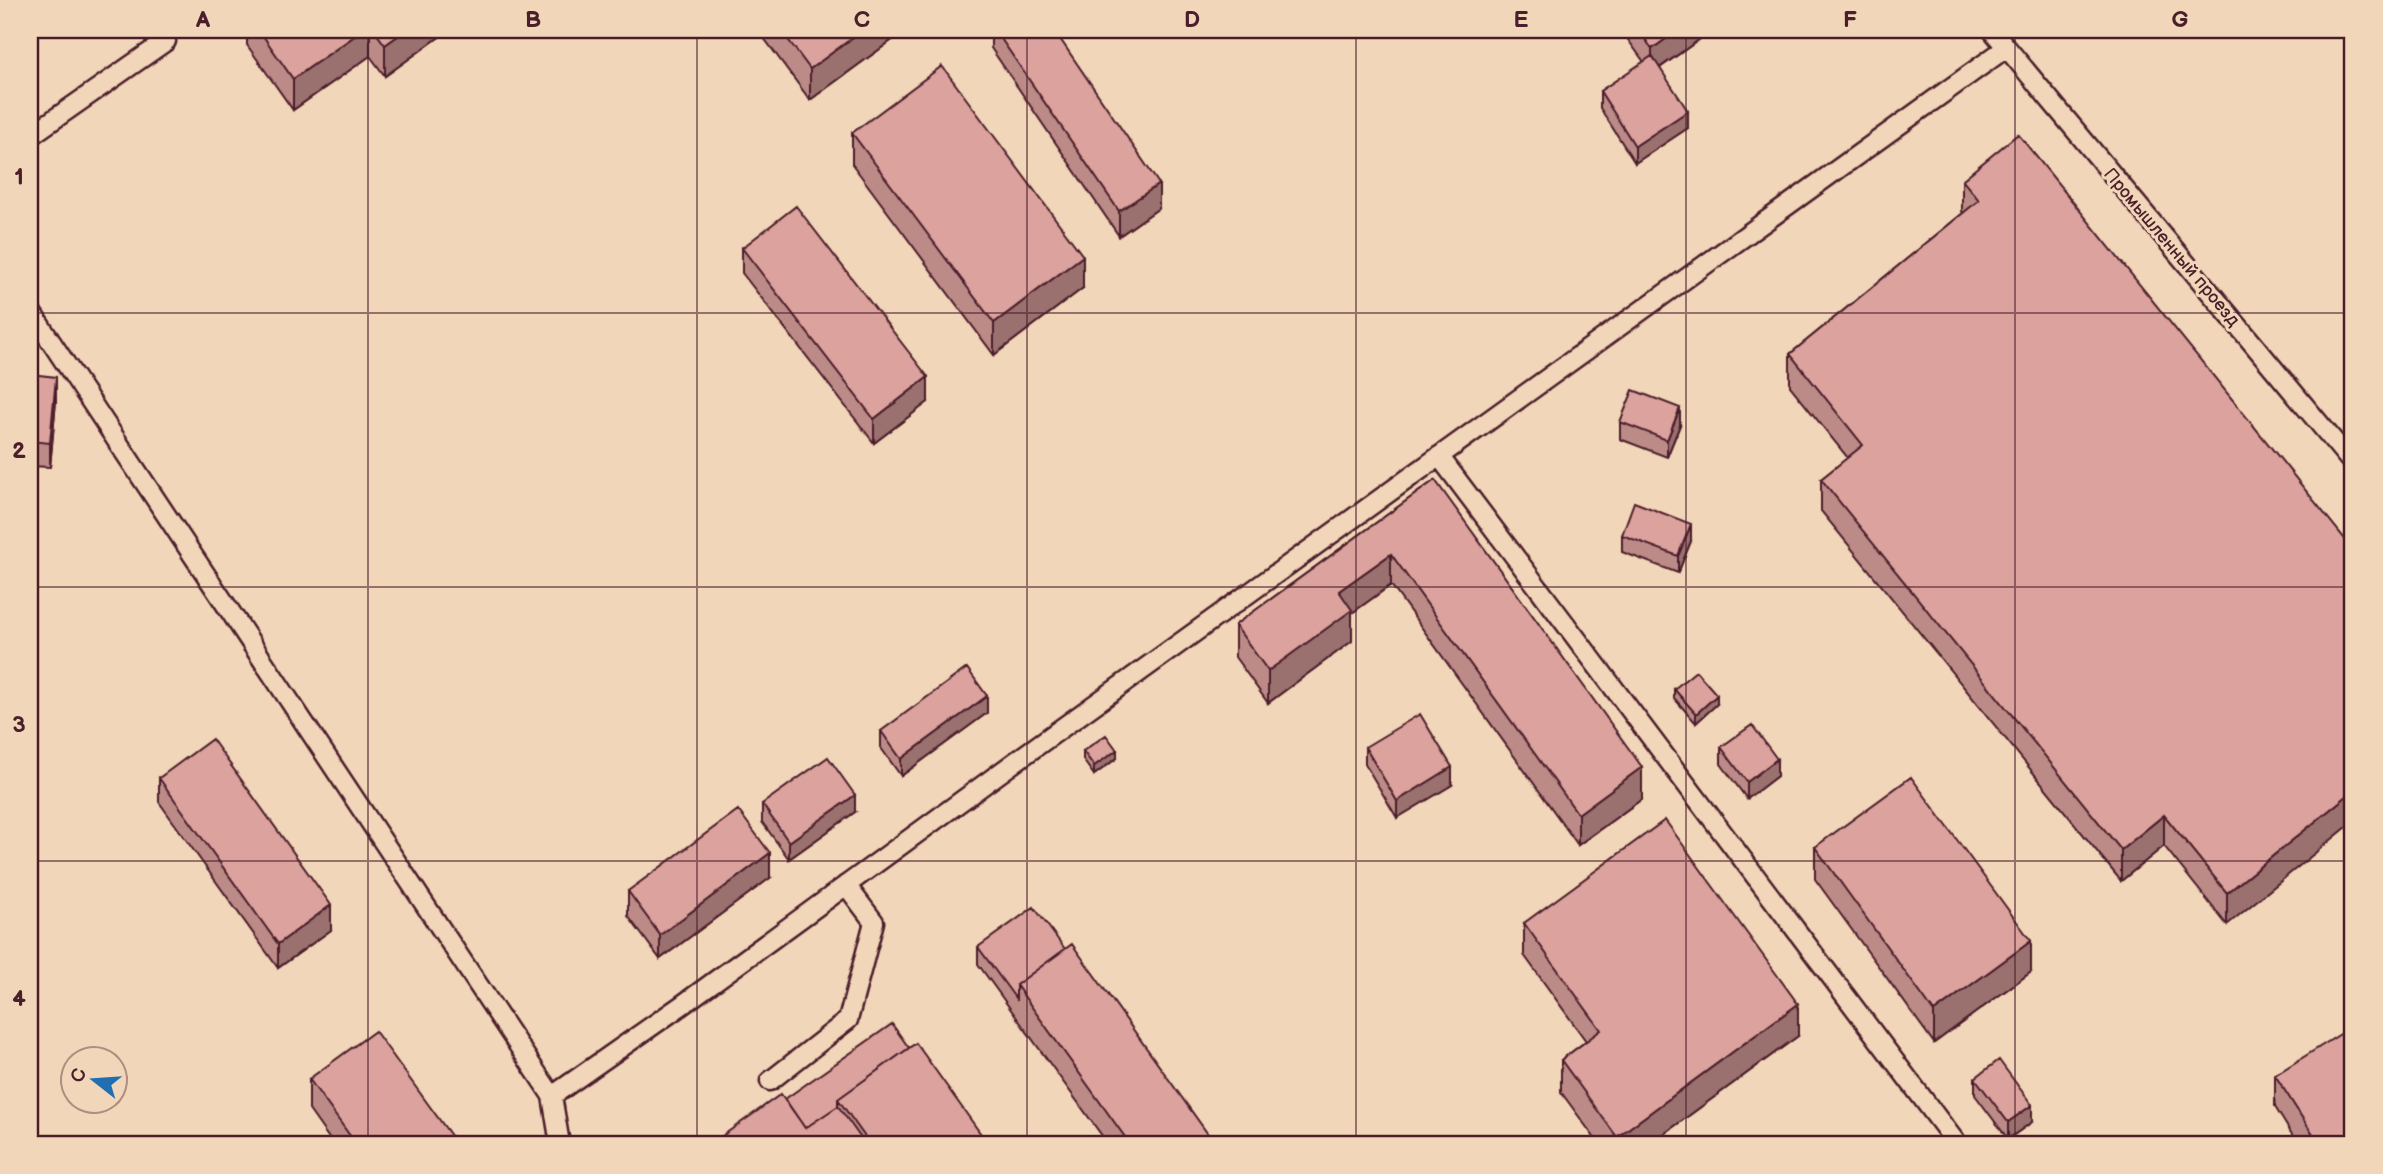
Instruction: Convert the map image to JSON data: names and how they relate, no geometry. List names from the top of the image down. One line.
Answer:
{"streets":{"lane":["Промышленный проезд"]},"north":"left","grid":{"columns":["A","B","C","D","E","F","G"],"rows":["1","2","3","4"]}}
